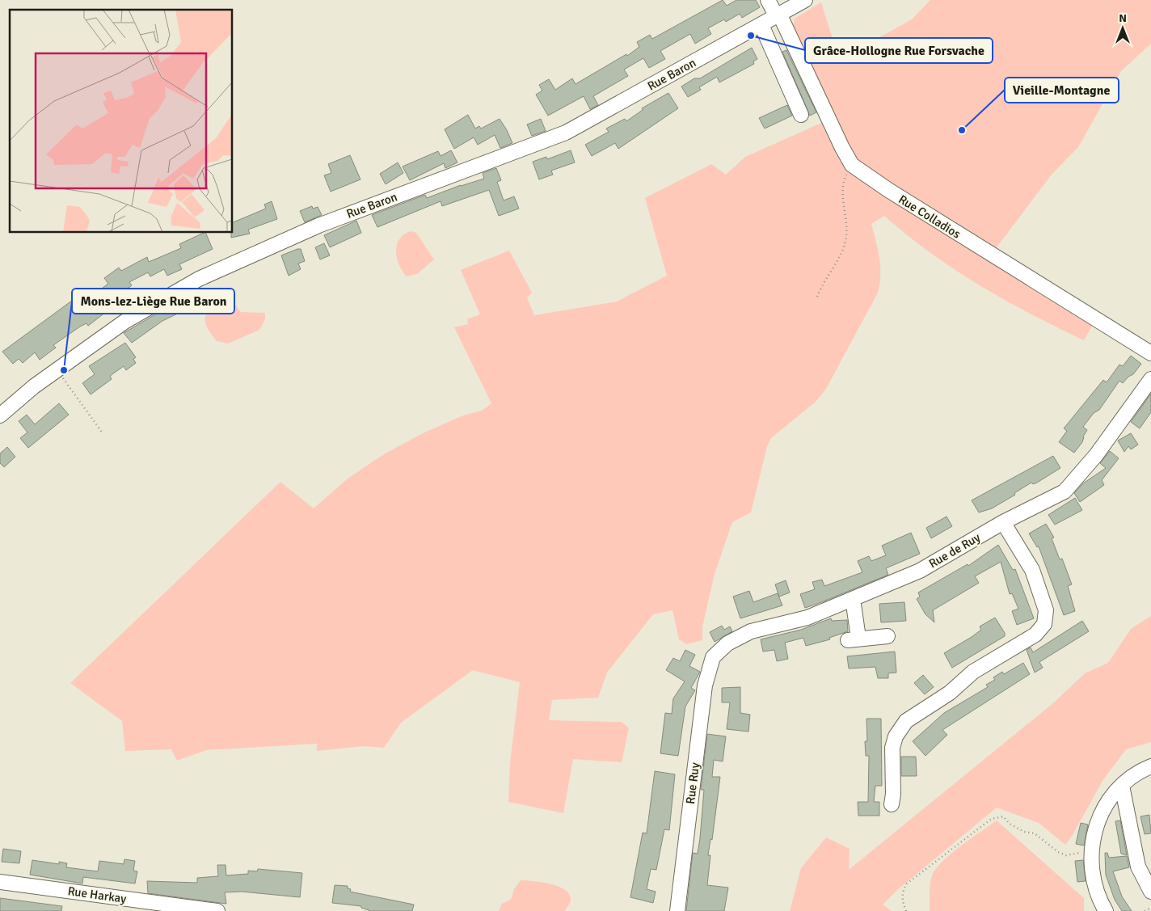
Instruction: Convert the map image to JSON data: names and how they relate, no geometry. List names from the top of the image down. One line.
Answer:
{"streets":{"street":["Rue Baron","Rue Colladios","Rue de Ruy","Rue Ruy","Rue Harkay"]},"crossings":[["Rue Baron","Rue Colladios"],["Rue de Ruy","Rue Ruy"]],"places":["Grâce-Hollogne Rue Forsvache","Vieille-Montagne","Mons-lez-Liège Rue Baron"],"north":"top"}
